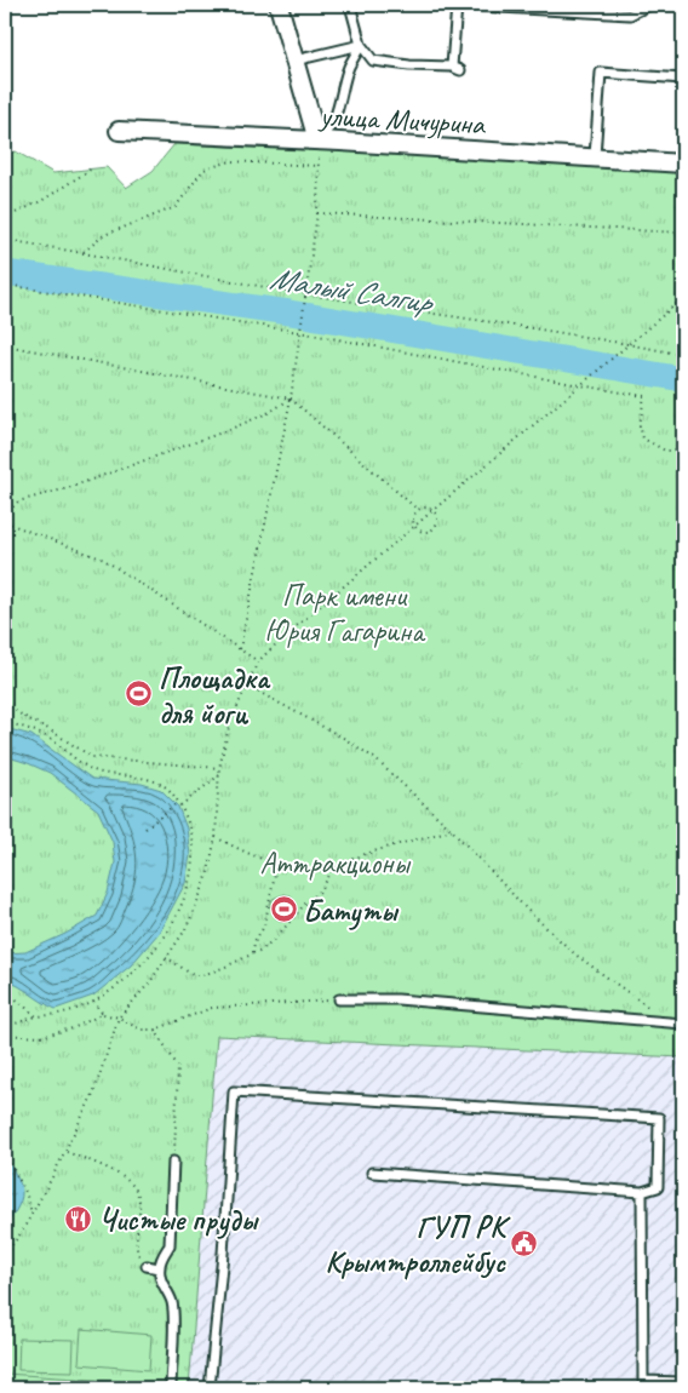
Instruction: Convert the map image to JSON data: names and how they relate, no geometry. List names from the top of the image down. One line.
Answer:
{"streets":{"street":["улица Мичурина"]},"water":["Малый Салгир"],"parks":["Парк имени Юрия Гагарина","Аттракционы"],"places":{"sports":["Площадка для йоги","Батуты"],"restaurant":["Чистые пруды"],"public building":["ГУП РК Крымтроллейбус"]}}
